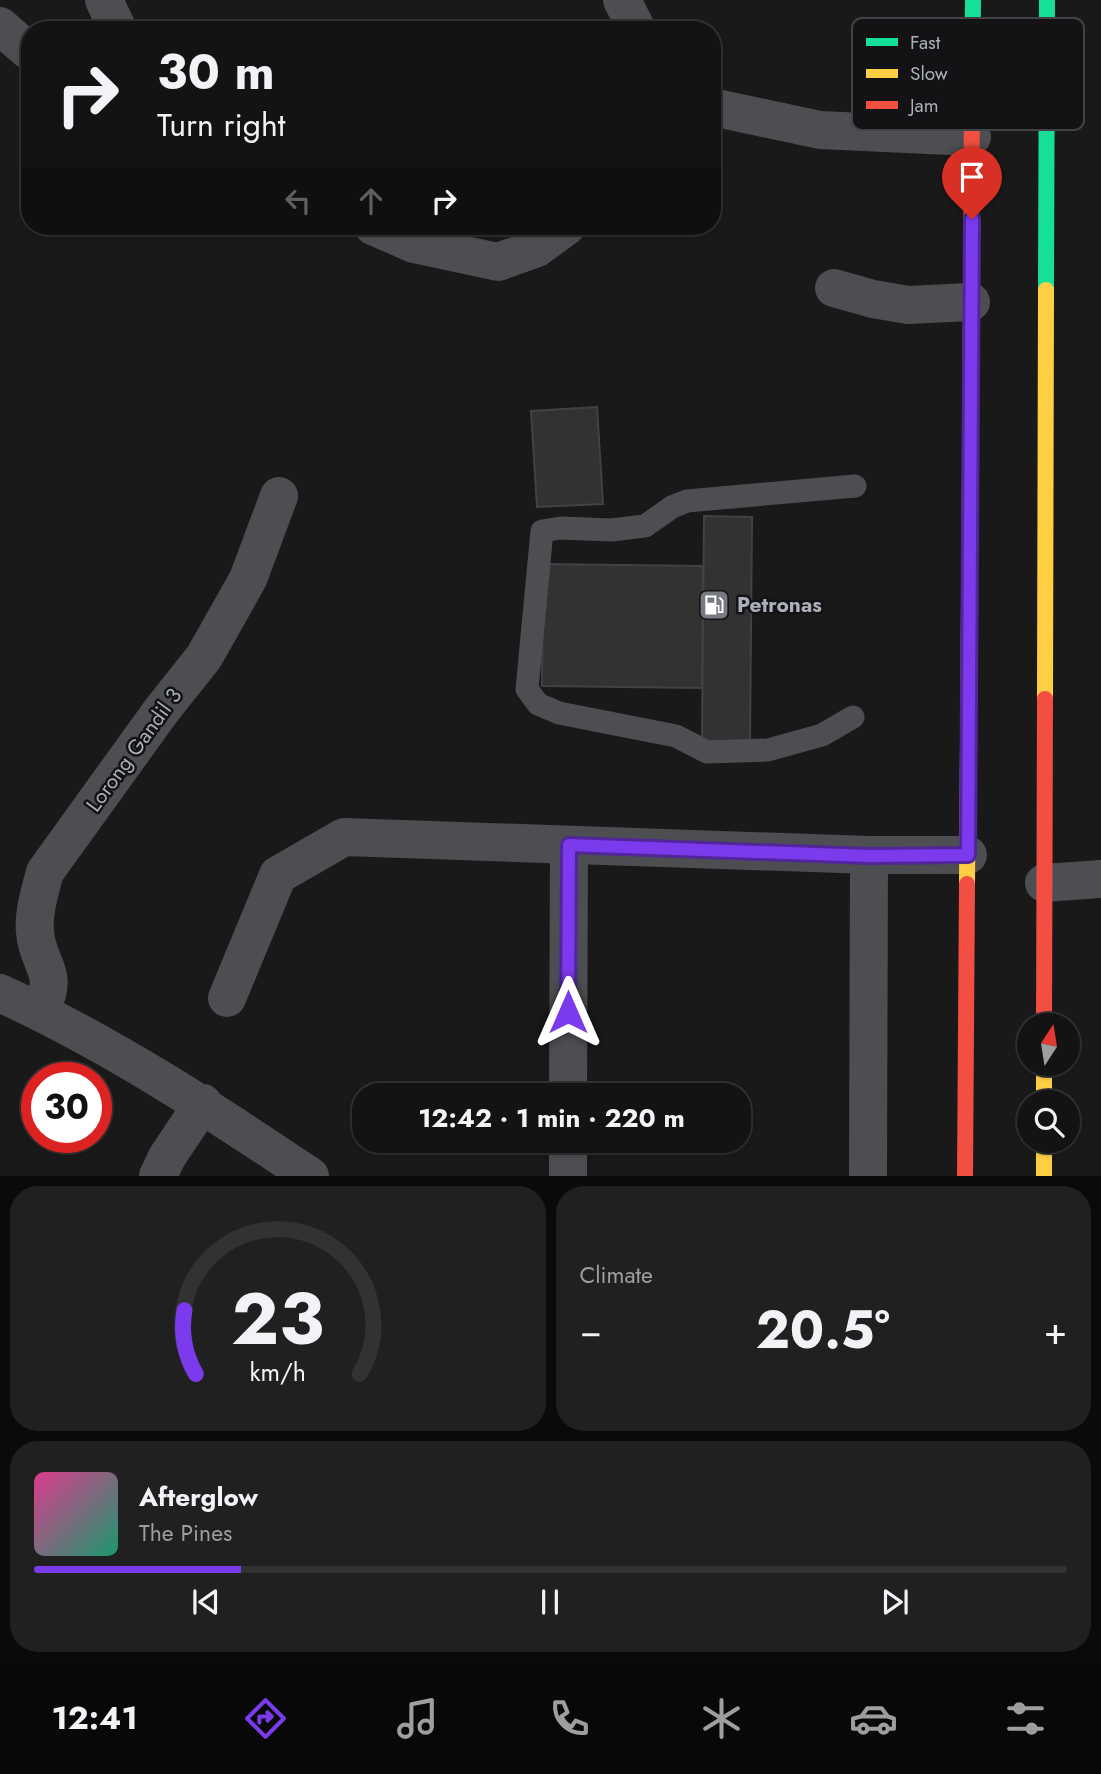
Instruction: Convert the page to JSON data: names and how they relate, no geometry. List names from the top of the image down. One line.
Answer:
{"streets":{"street":["Lorong Gandil 3"]},"places":{"fuel station":["Petronas"]},"legend":["Fast","Slow","Jam"],"north":"top","page":{"turn":["30 m","Turn right"],"limit":"30","trip":"12:42 · 1 min · 220 m","tile":"Climate","heat":["−","20.5°","+"],"song":["Afterglow","The Pines"],"tabs":"12:41","gauge":["23","km/h"]}}
